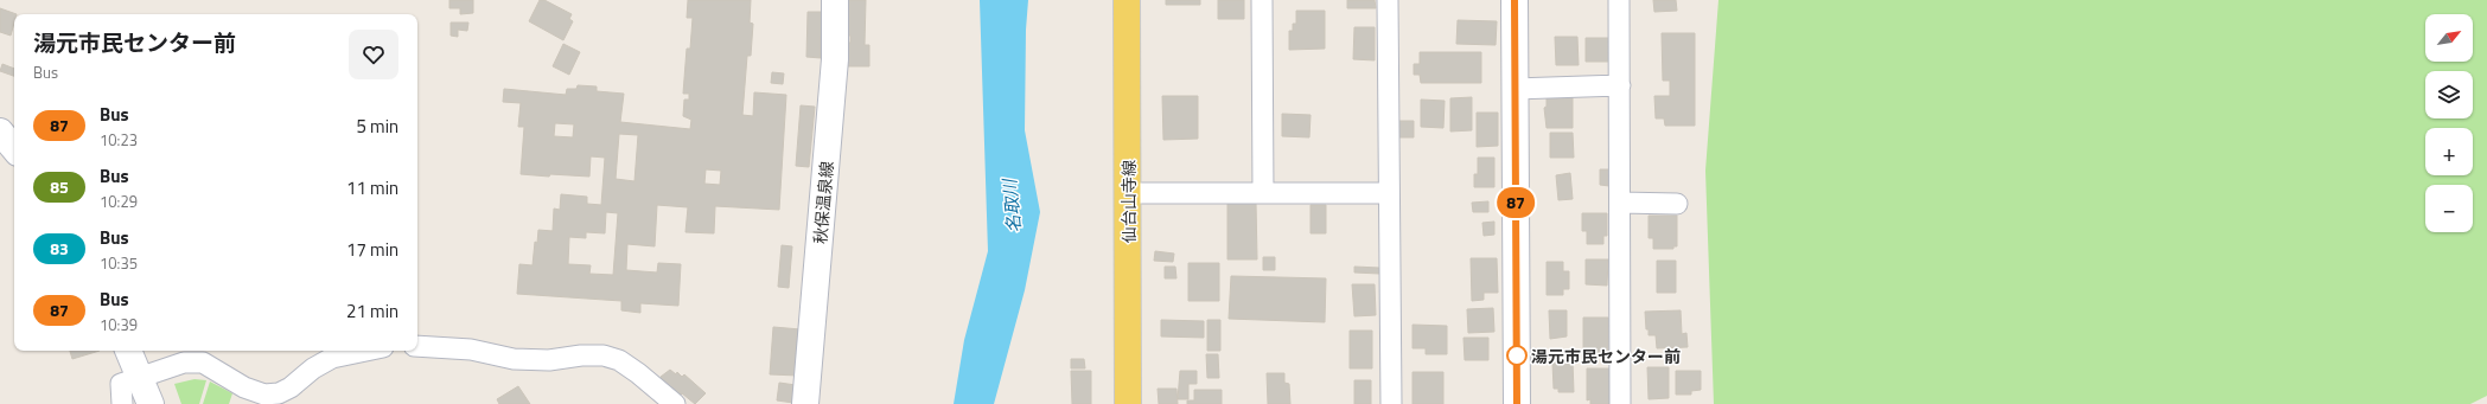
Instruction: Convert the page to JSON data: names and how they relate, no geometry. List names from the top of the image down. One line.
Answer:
{"streets":{"main road":["仙台山寺線","秋保温泉線"]},"water":["名取川"],"places":["湯元市民センター前"],"lines":["bus line 87"],"north":"top right","page":{"on_map":"87","map_buttons":["+","−"],"heading":["湯元市民センター前","Bus"],"list":[{"mark":"87","name":"Bus","note":"10:23","value":"5 min"},{"mark":"85","name":"Bus","note":"10:29","value":"11 min"},{"mark":"83","name":"Bus","note":"10:35","value":"17 min"},{"mark":"87","name":"Bus","note":"10:39","value":"21 min"}]}}
